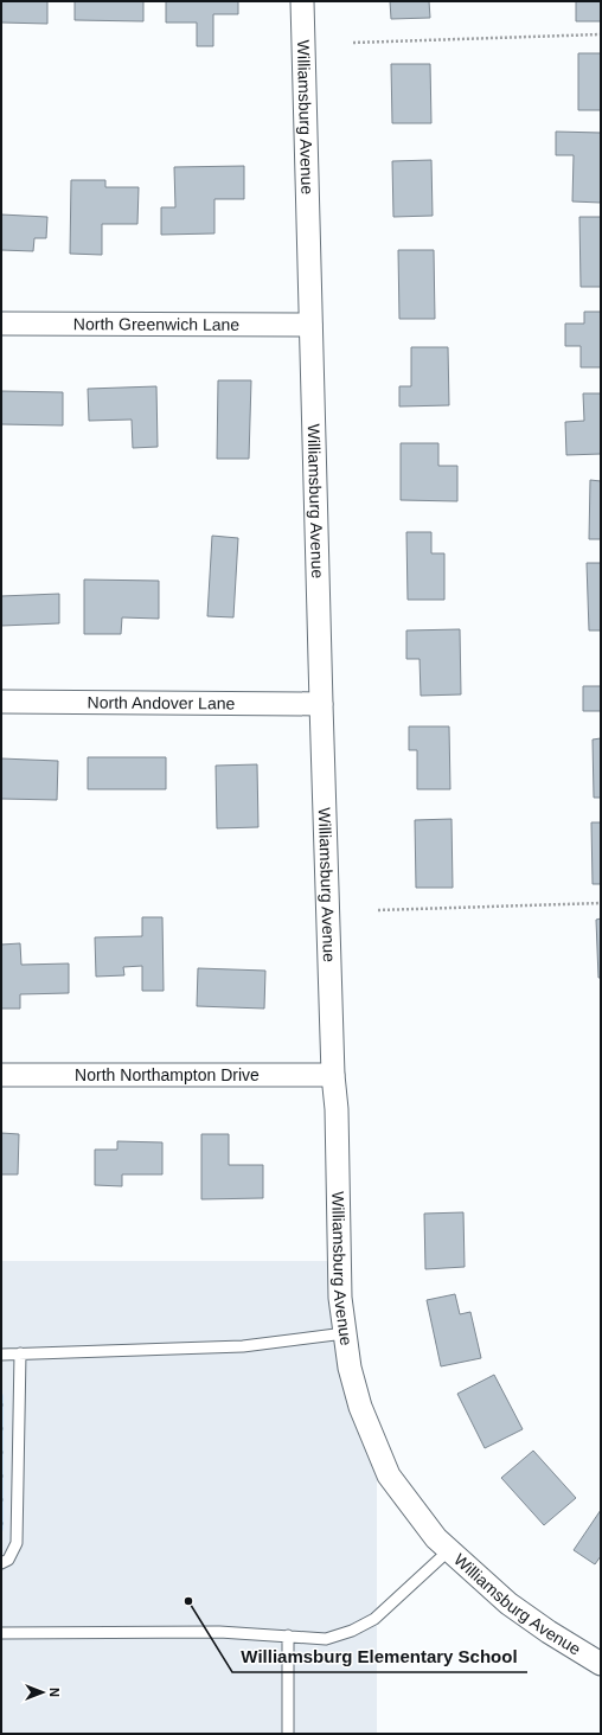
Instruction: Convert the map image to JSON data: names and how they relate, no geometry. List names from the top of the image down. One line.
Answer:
{"streets":{"street":["Williamsburg Avenue","North Greenwich Lane","North Andover Lane","North Northampton Drive"]},"crossings":[["Williamsburg Avenue","North Greenwich Lane"],["Williamsburg Avenue","North Andover Lane"],["Williamsburg Avenue","North Northampton Drive"]],"places":["Williamsburg Elementary School"],"north":"right"}
